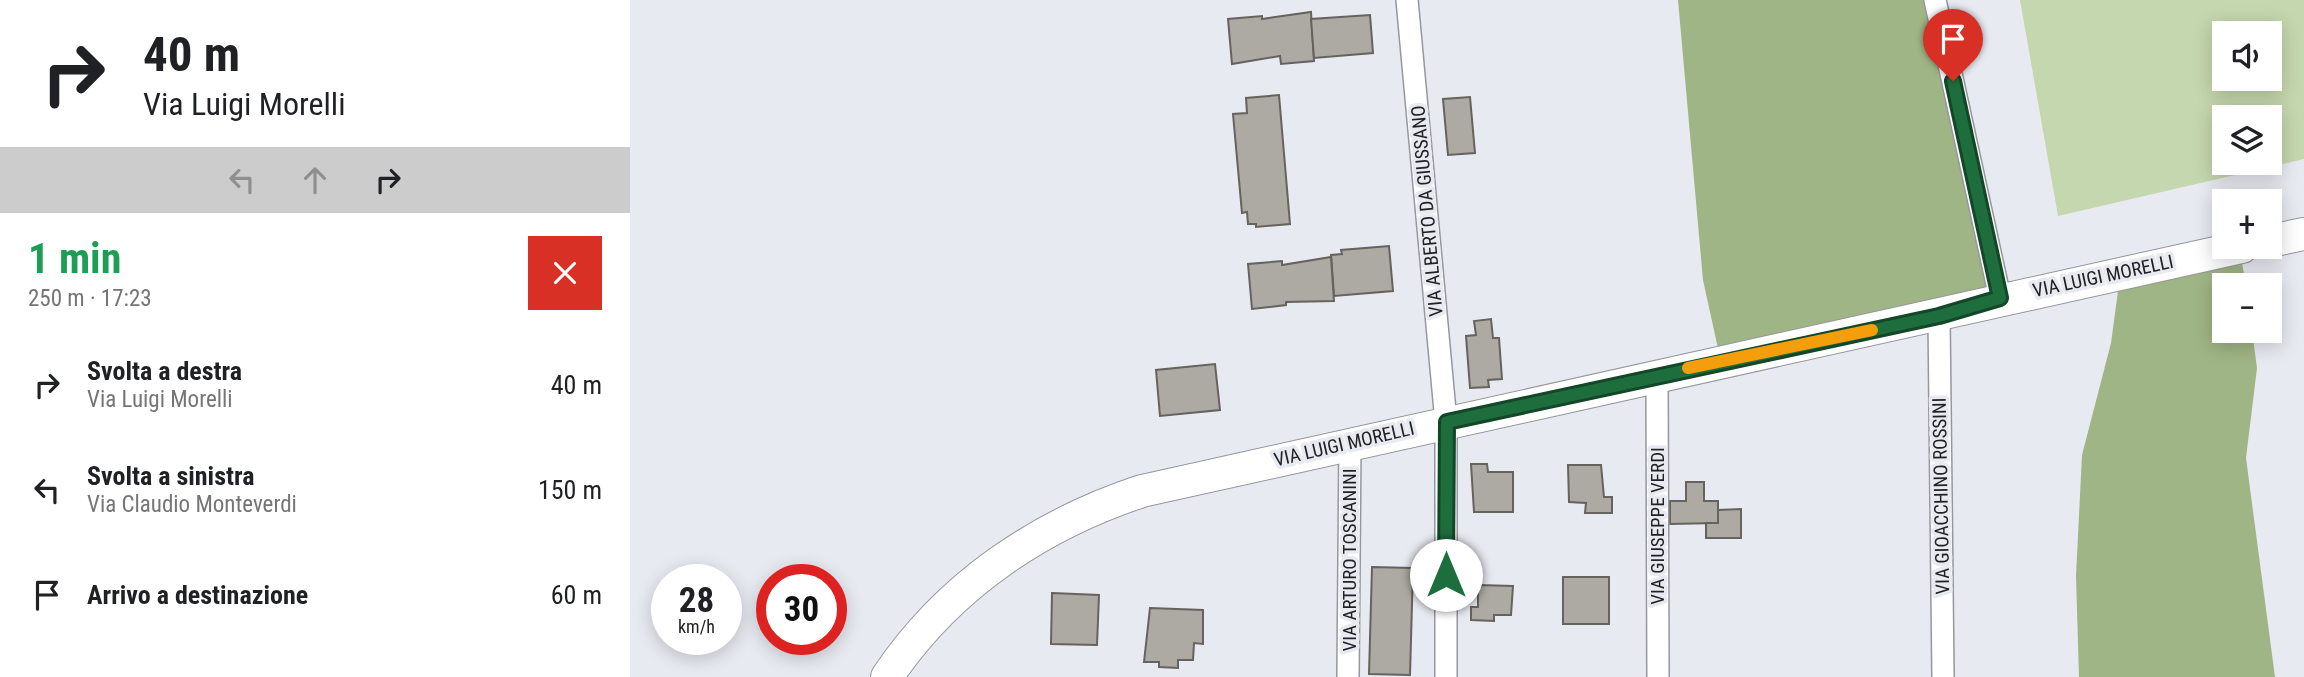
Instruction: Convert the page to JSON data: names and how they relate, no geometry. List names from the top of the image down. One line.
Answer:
{"streets":{"main road":["VIA LUIGI MORELLI"],"street":["VIA ALBERTO DA GIUSSANO","VIA GIOACCHINO ROSSINI","VIA GIUSEPPE VERDI","VIA ARTURO TOSCANINI"]},"crossings":[["VIA ALBERTO DA GIUSSANO","VIA LUIGI MORELLI"],["VIA LUIGI MORELLI","VIA GIOACCHINO ROSSINI"],["VIA LUIGI MORELLI","VIA GIUSEPPE VERDI"],["VIA LUIGI MORELLI","VIA ARTURO TOSCANINI"]],"page":{"turn":["40 m","Via Luigi Morelli"],"map_buttons":["+","−"],"heading":["1 min","250 m · 17:23"],"list":[{"name":"Svolta a destra","note":"Via Luigi Morelli","value":"40 m"},{"name":"Svolta a sinistra","note":"Via Claudio Monteverdi","value":"150 m"},{"name":"Arrivo a destinazione","value":"60 m"}],"speed":"28 km/h","limit":"30"}}
